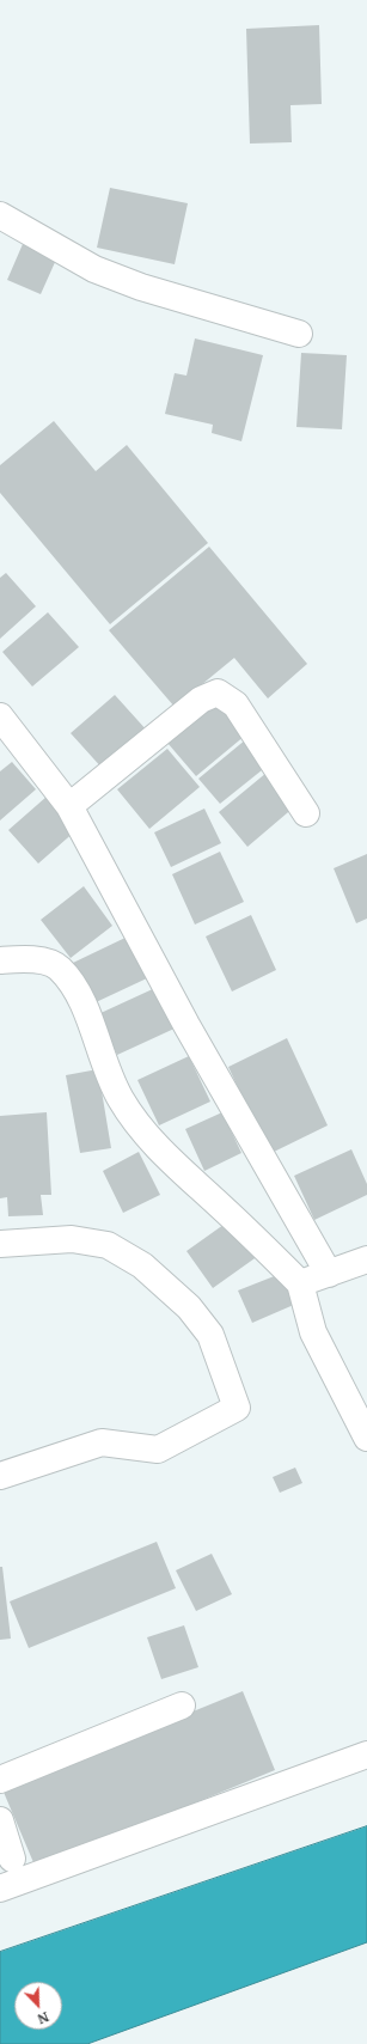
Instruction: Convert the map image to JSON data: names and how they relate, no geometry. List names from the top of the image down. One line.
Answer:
{"north":"bottom right"}
